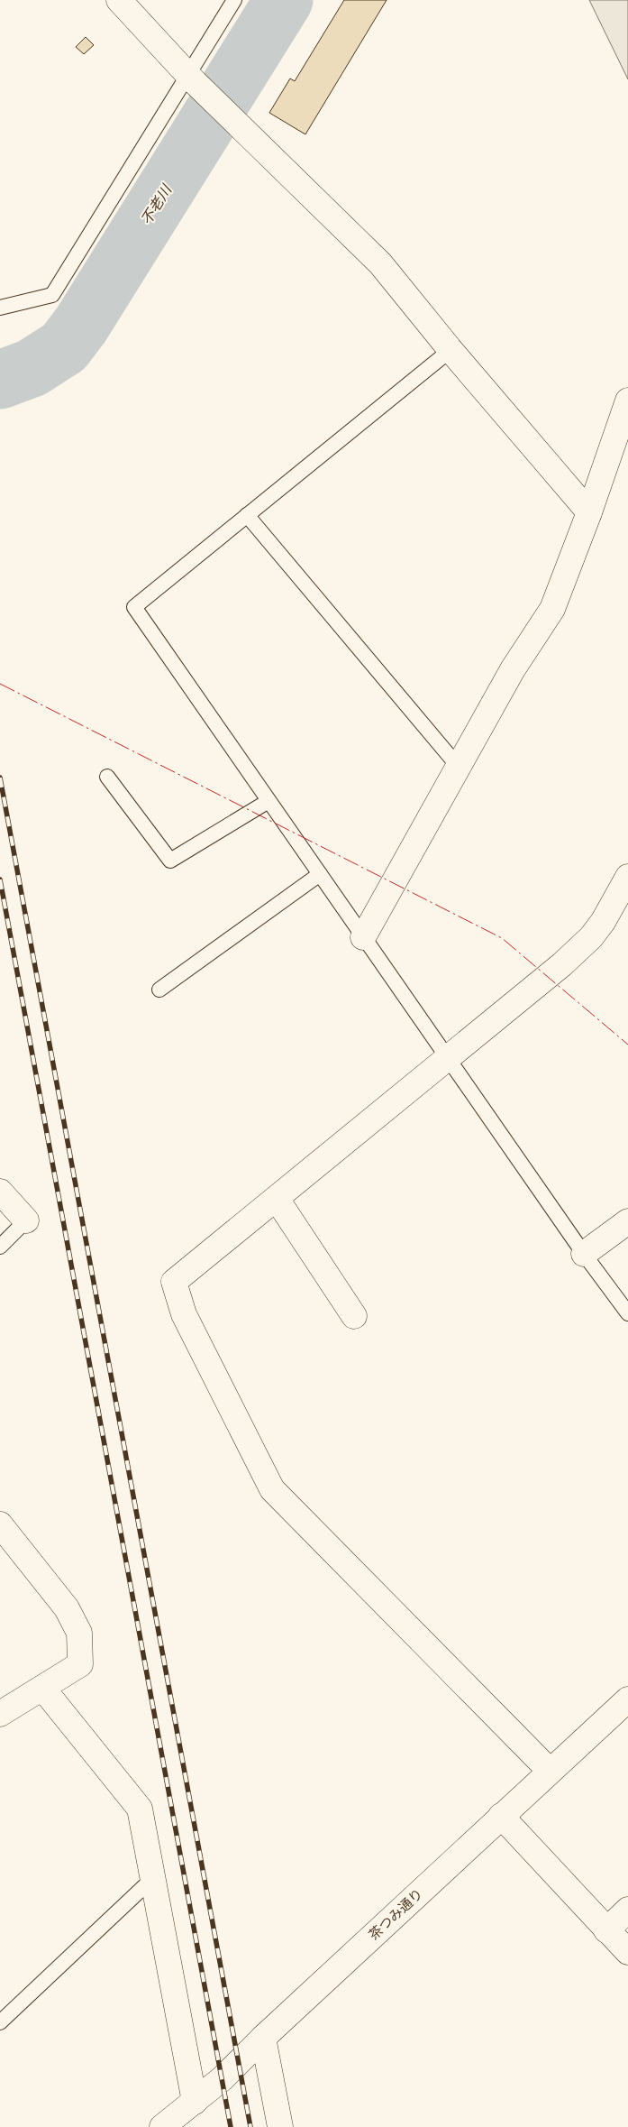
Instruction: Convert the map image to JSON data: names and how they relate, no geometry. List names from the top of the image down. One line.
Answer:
{"streets":{"street":["茶つみ通り"]},"water":["不老川"]}
